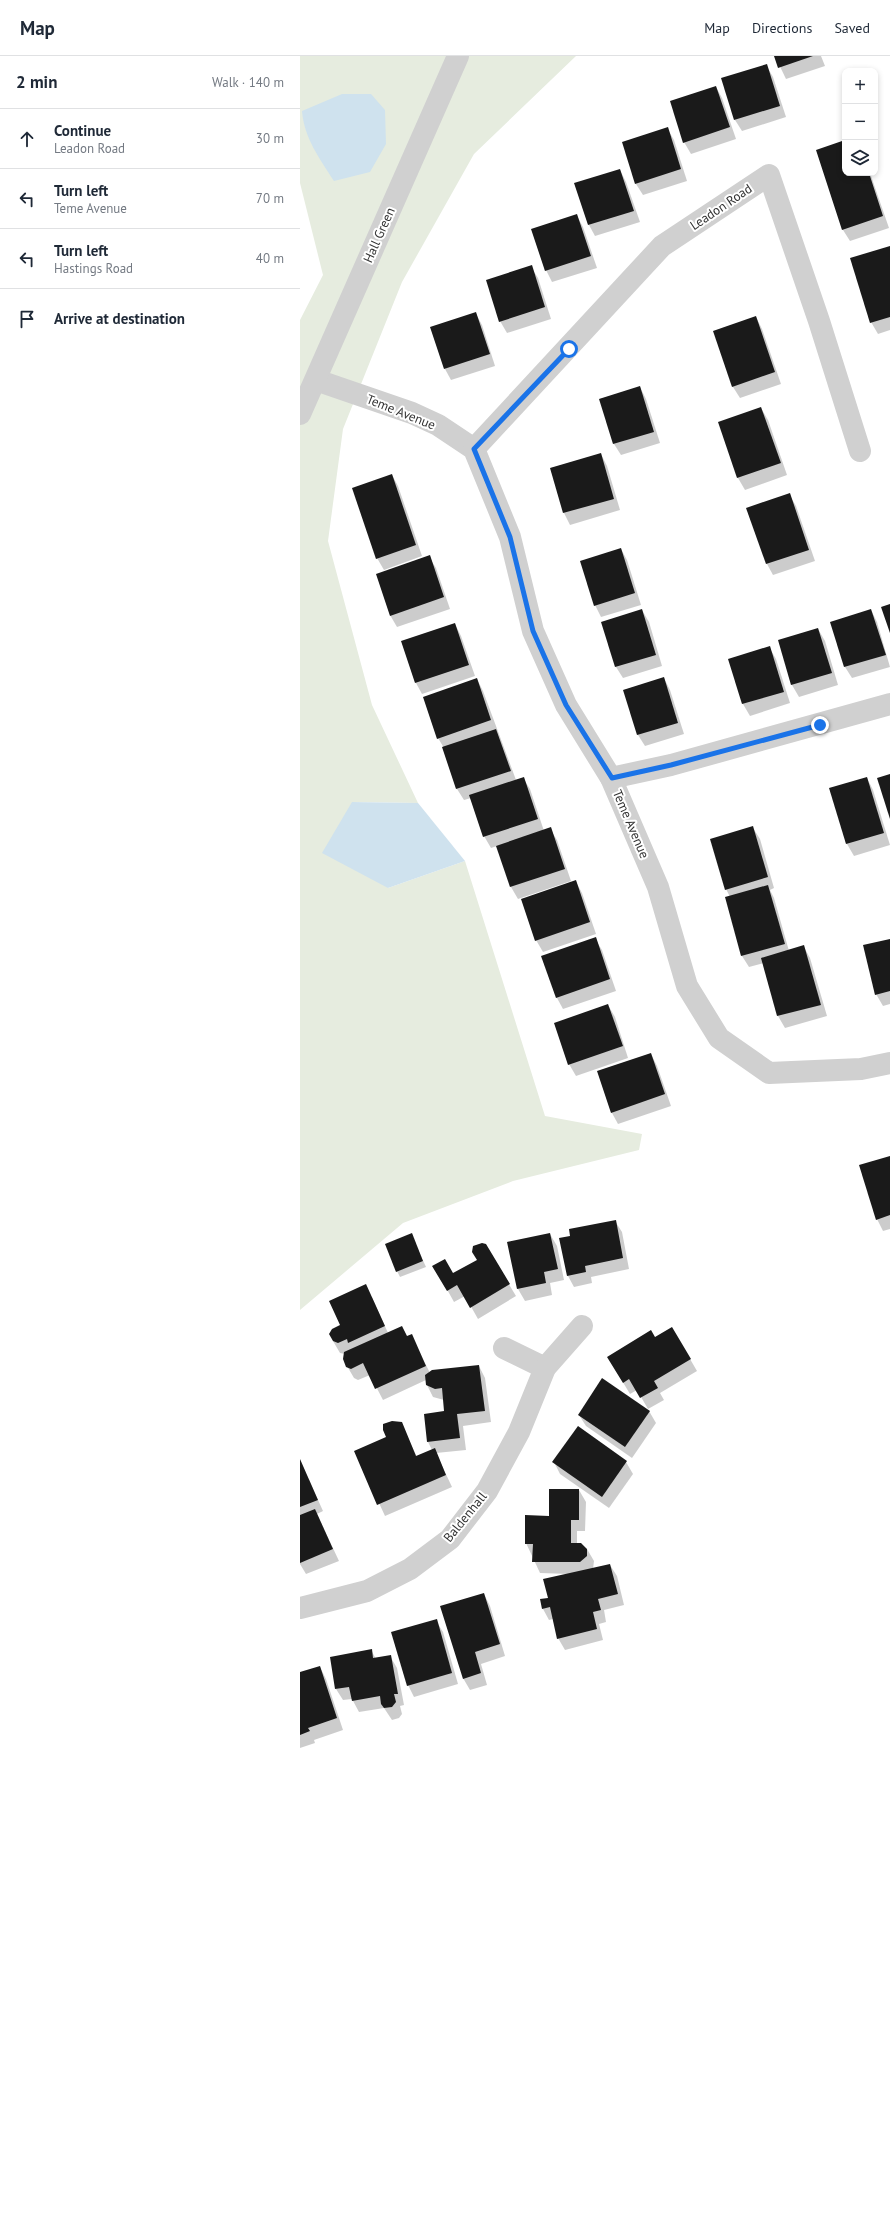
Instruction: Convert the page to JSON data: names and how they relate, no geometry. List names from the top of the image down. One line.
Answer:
{"streets":{"street":["Leadon Road","Hall Green","Teme Avenue","Baldenhall"]},"crossings":[["Leadon Road","Teme Avenue"],["Hall Green","Teme Avenue"]],"page":{"header":"Map","nav":["Map","Directions","Saved"],"heading":["2 min","Walk · 140 m"],"map_buttons":["+","−"],"list":[["Continue","Leadon Road","30 m"],["Turn left","Teme Avenue","70 m"],["Turn left","Hastings Road","40 m"],"Arrive at destination"]}}
